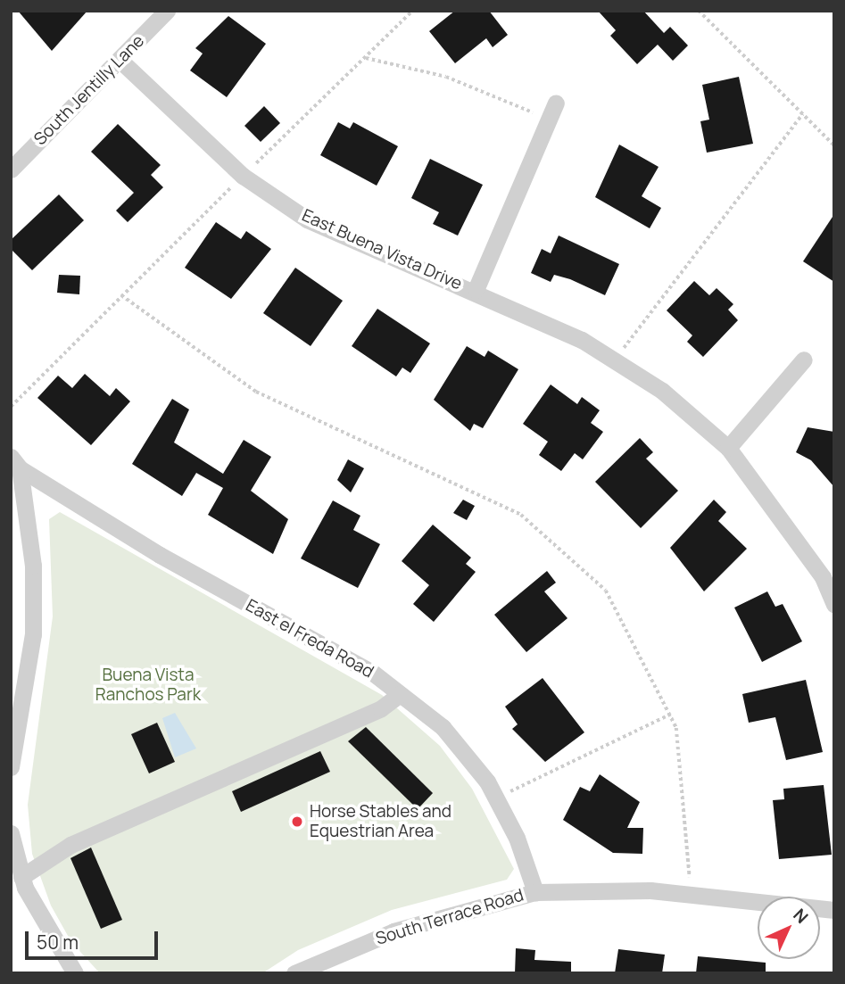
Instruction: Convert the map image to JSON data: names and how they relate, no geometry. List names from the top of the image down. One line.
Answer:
{"streets":{"street":["South Jentilly Lane","East Buena Vista Drive","East el Freda Road","South Terrace Road"]},"crossings":[["South Jentilly Lane","East Buena Vista Drive"],["East el Freda Road","South Terrace Road"]],"parks":["Buena Vista Ranchos Park"],"places":["Horse Stables and Equestrian Area"],"scale_bar":"50 m","north":"top right"}
